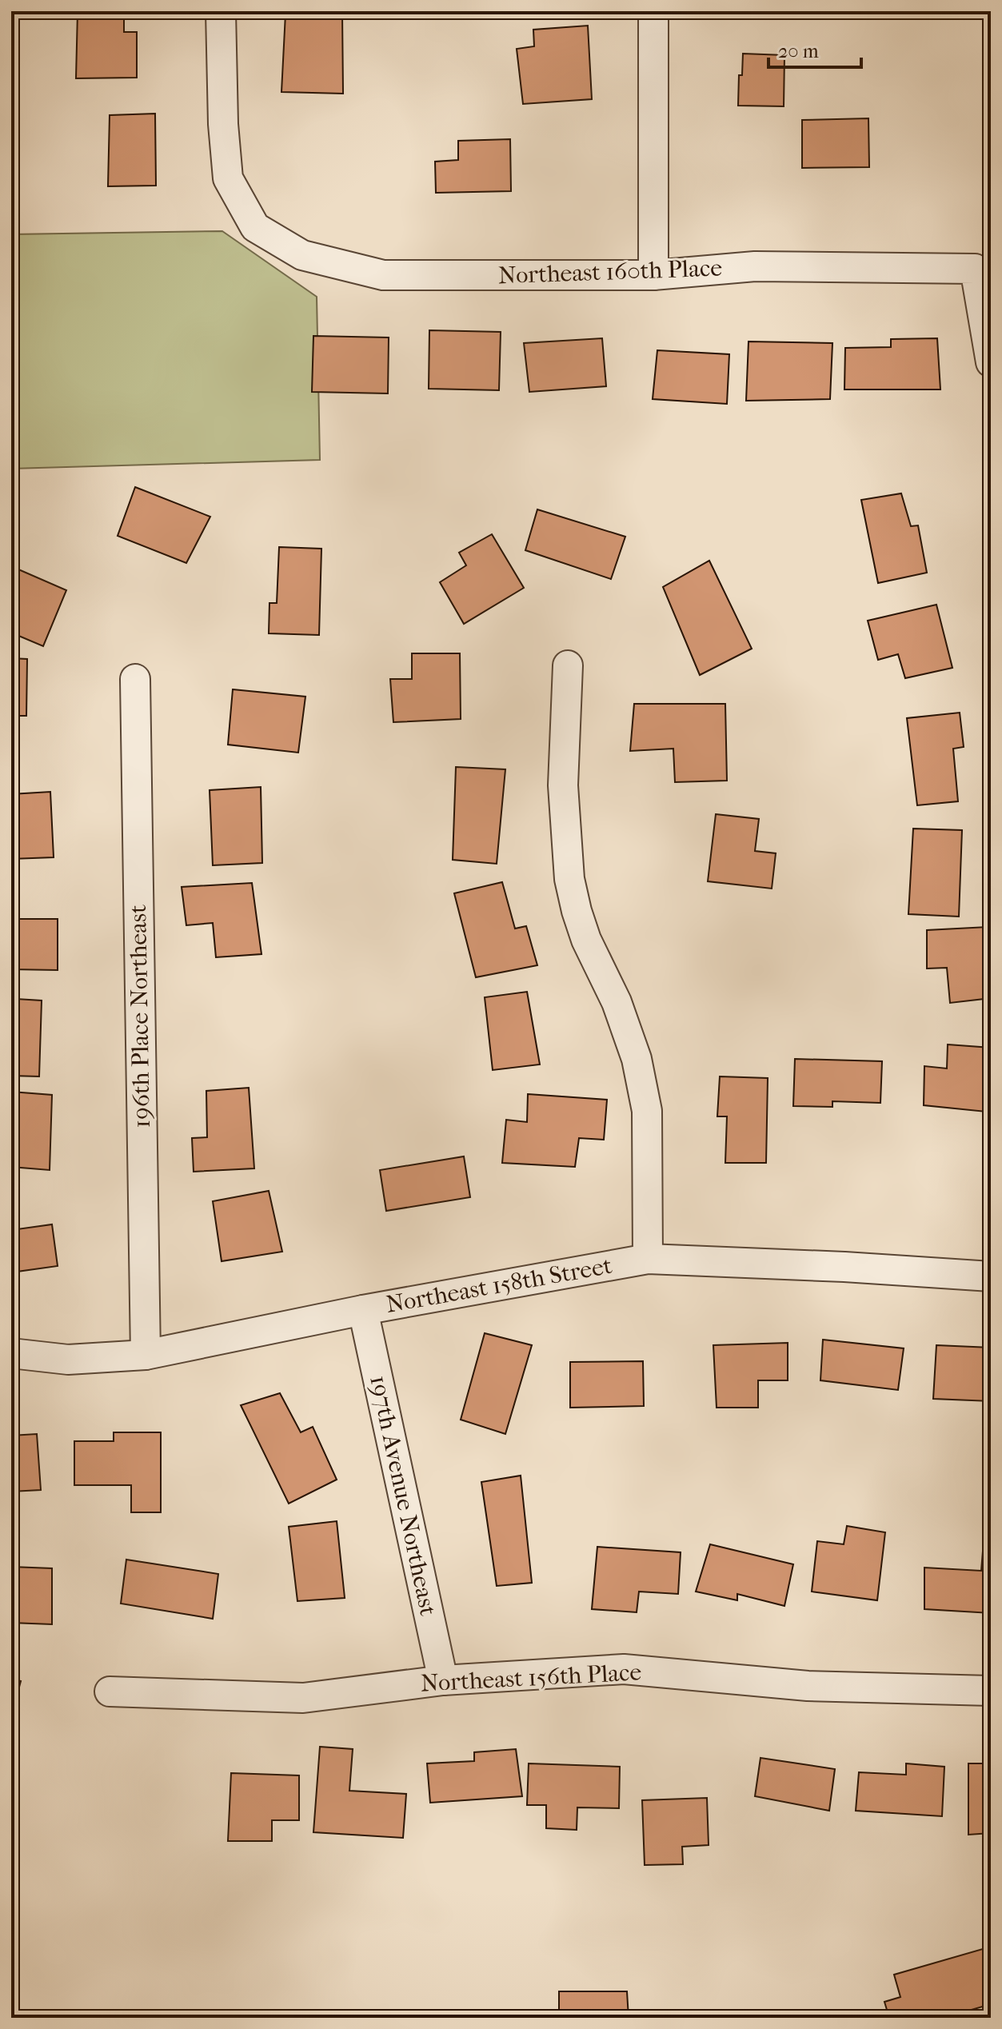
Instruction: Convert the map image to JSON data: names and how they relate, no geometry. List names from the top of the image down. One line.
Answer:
{"streets":{"street":["Northeast 160th Place","196th Place Northeast","Northeast 158th Street","197th Avenue Northeast","Northeast 156th Place"]},"crossings":[["196th Place Northeast","Northeast 158th Street"],["Northeast 158th Street","197th Avenue Northeast"],["197th Avenue Northeast","Northeast 156th Place"]],"scale_bar":"20 m"}
